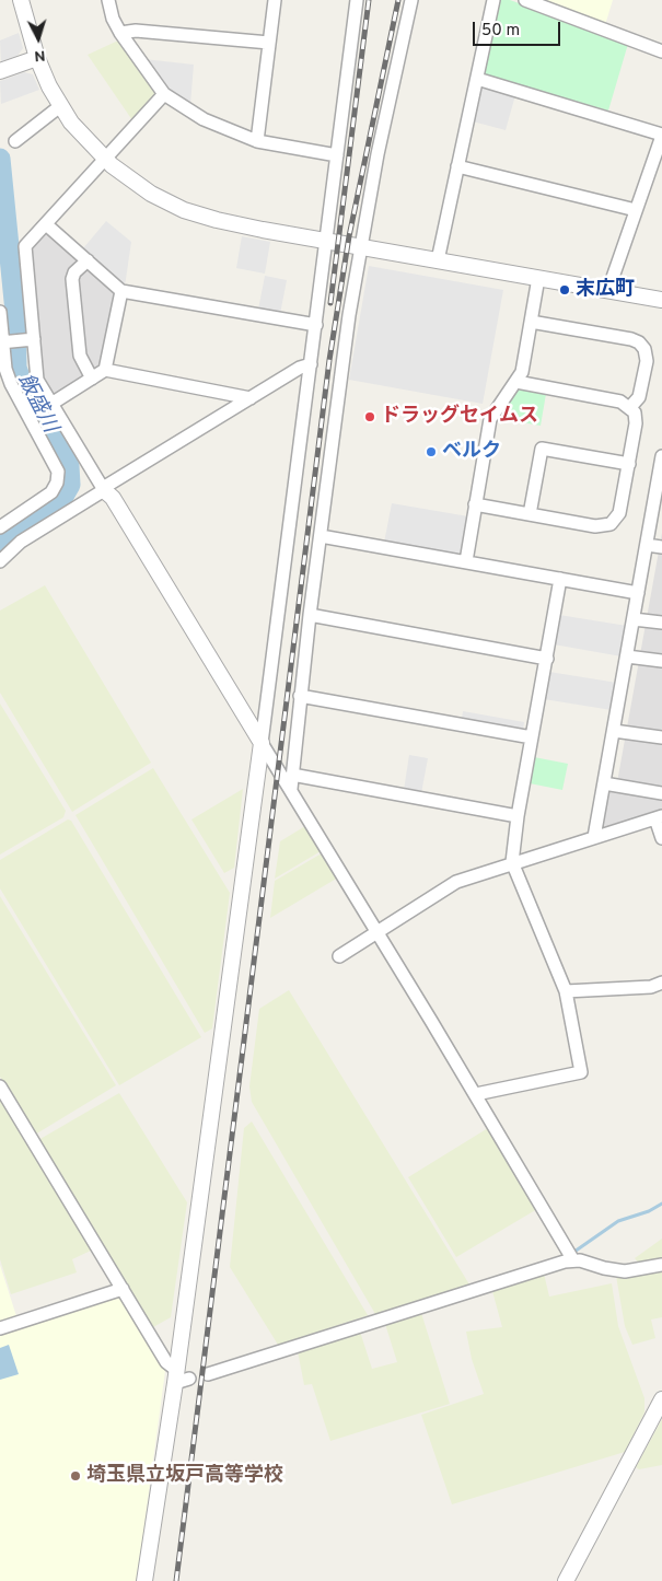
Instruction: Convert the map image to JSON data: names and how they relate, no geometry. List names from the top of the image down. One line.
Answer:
{"water":["飯盛川"],"places":["末広町","ドラッグセイムス","ベルク","埼玉県立坂戸高等学校"],"scale_bar":"50 m","north":"bottom"}
